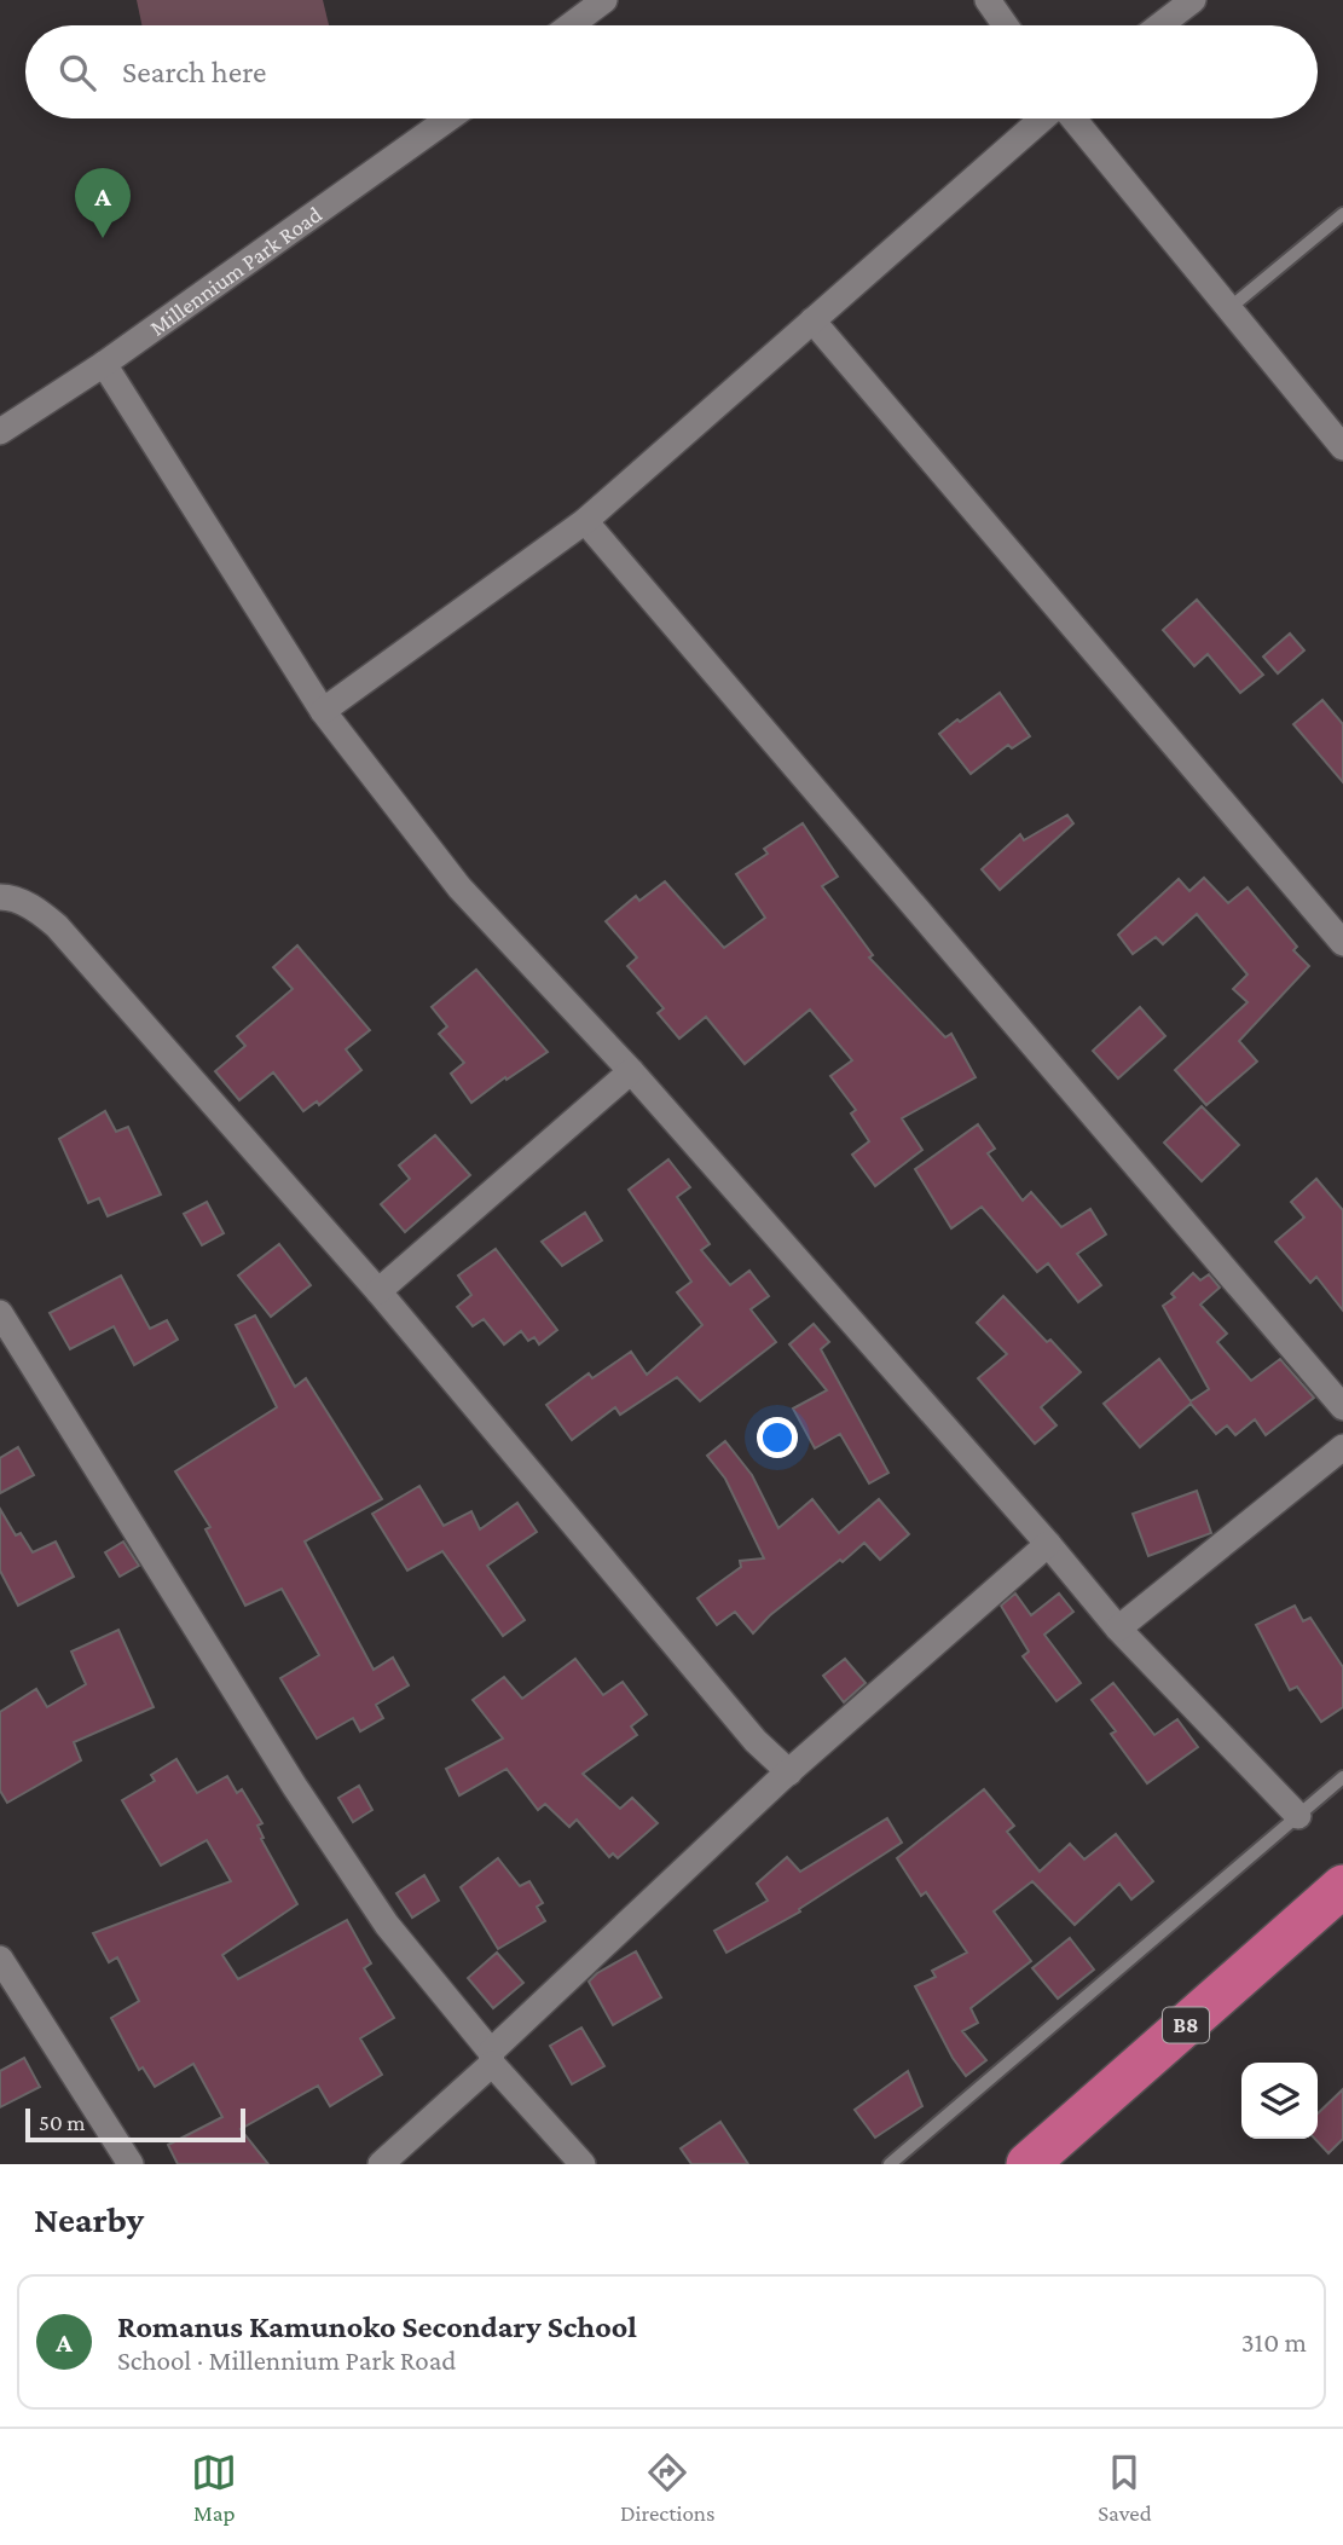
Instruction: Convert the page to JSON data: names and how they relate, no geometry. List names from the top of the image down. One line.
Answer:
{"streets":{"highway":["B8"],"street":["Millennium Park Road"]},"scale_bar":"50 m","page":{"search":"Search here","pins":"A","scale":"50 m","heading":"Nearby","list":[{"mark":"A","name":"Romanus Kamunoko Secondary School","note":"School · Millennium Park Road","value":"310 m"}],"nav":["Map","Directions","Saved"]}}
